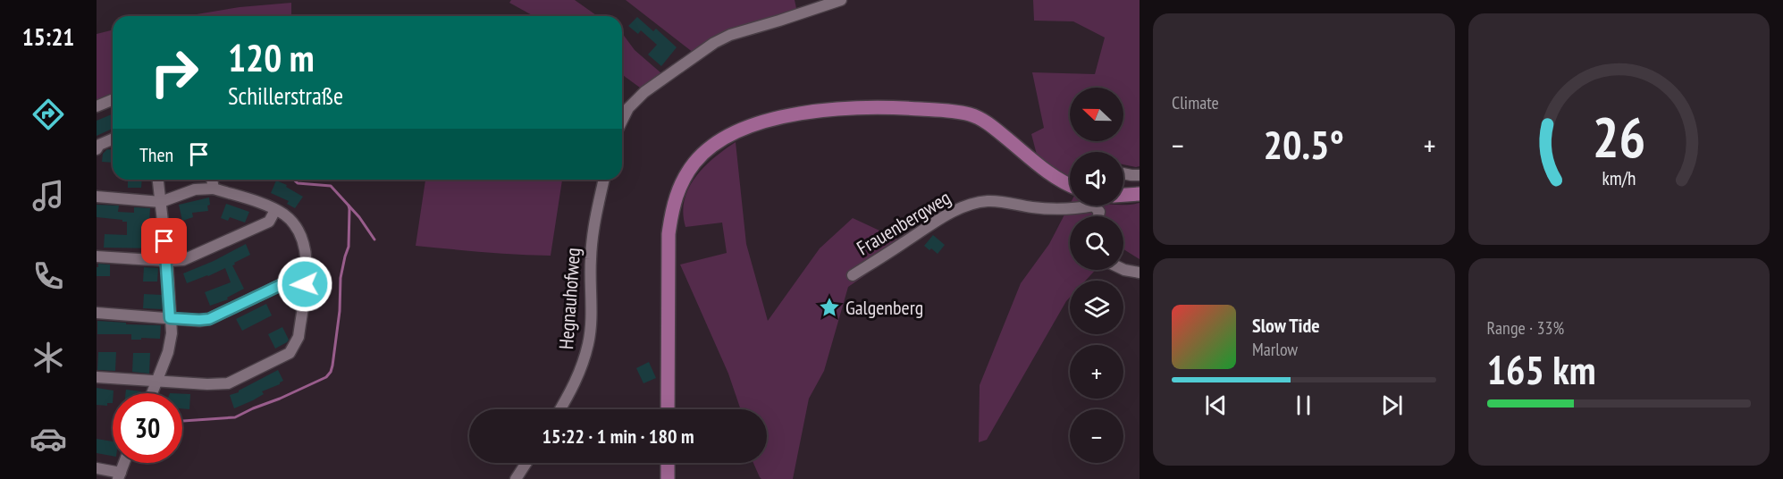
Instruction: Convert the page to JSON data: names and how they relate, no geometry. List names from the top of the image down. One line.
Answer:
{"streets":{"street":["Frauenbergweg","Hegnauhofweg"]},"places":{"place":["Galgenberg"]},"north":"left","page":{"tabs":"15:21","tile":["Climate",["Range · 33%","165 km"]],"turn":["120 m","Schillerstraße"],"map_buttons":["+","−"],"heat":["−","20.5°","+"],"then":"Then","song":["Slow Tide","Marlow"],"limit":"30","trip":"15:22 · 1 min · 180 m","gauge":["26","km/h"]}}
